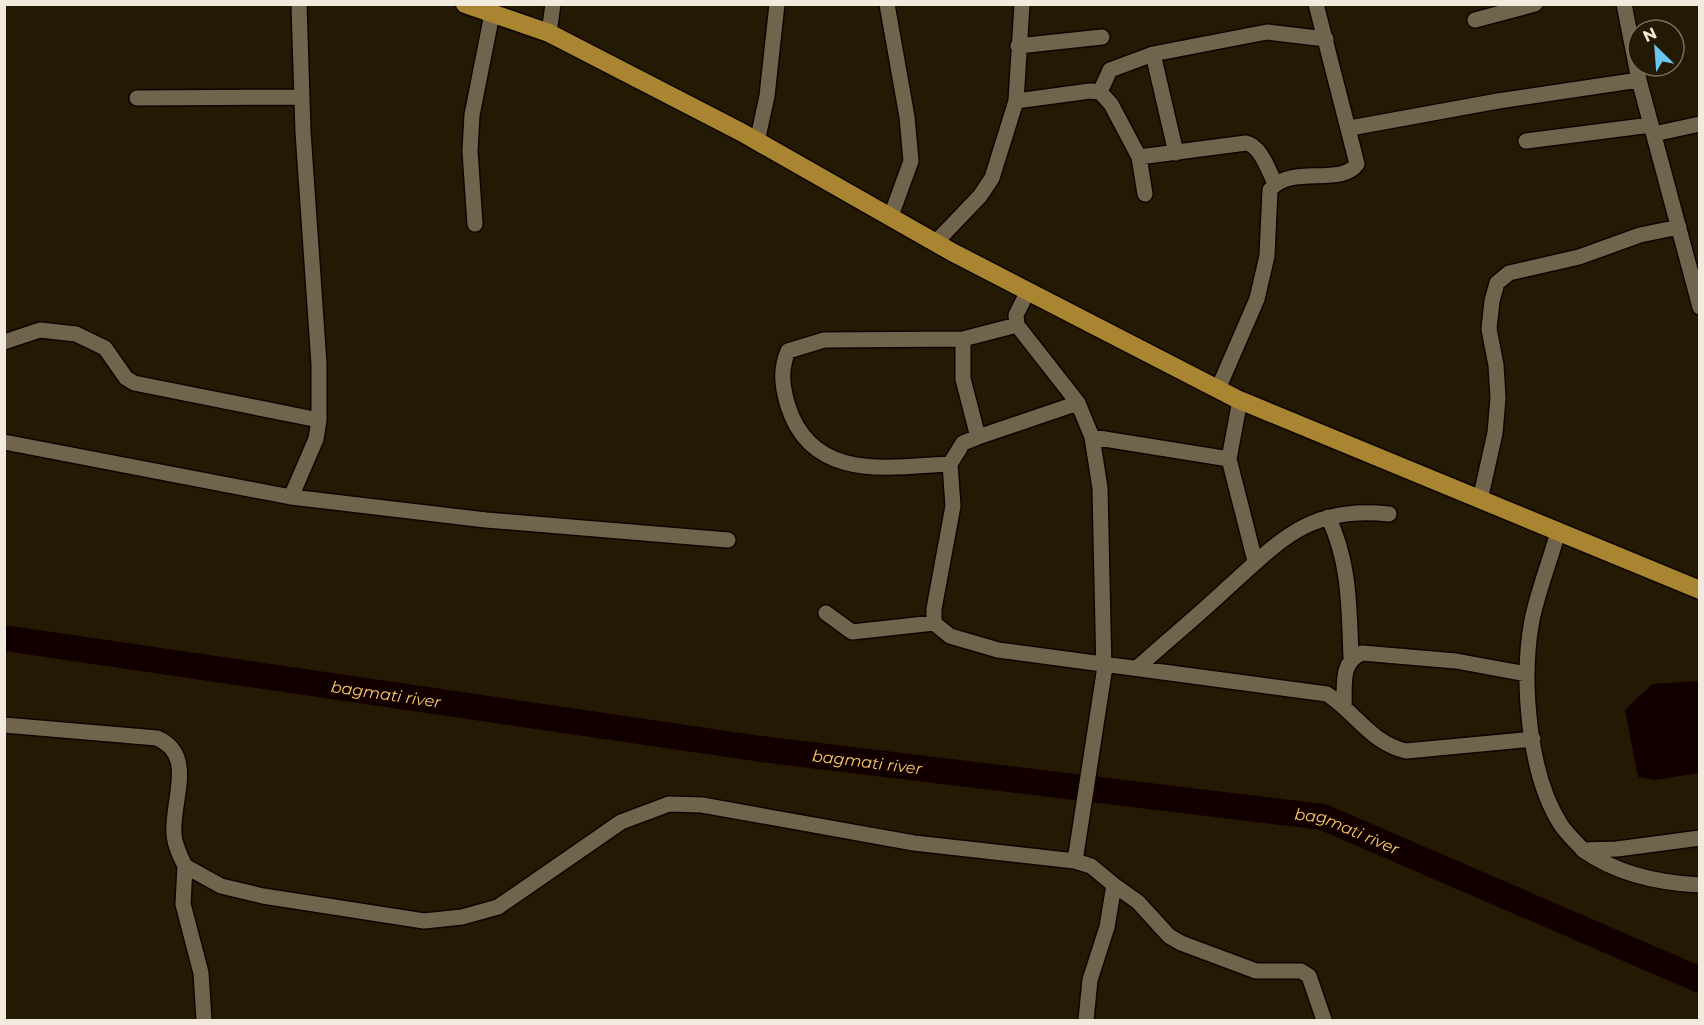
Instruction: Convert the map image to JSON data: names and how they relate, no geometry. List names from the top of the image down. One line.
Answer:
{"water":["bagmati river"],"north":"top left"}
